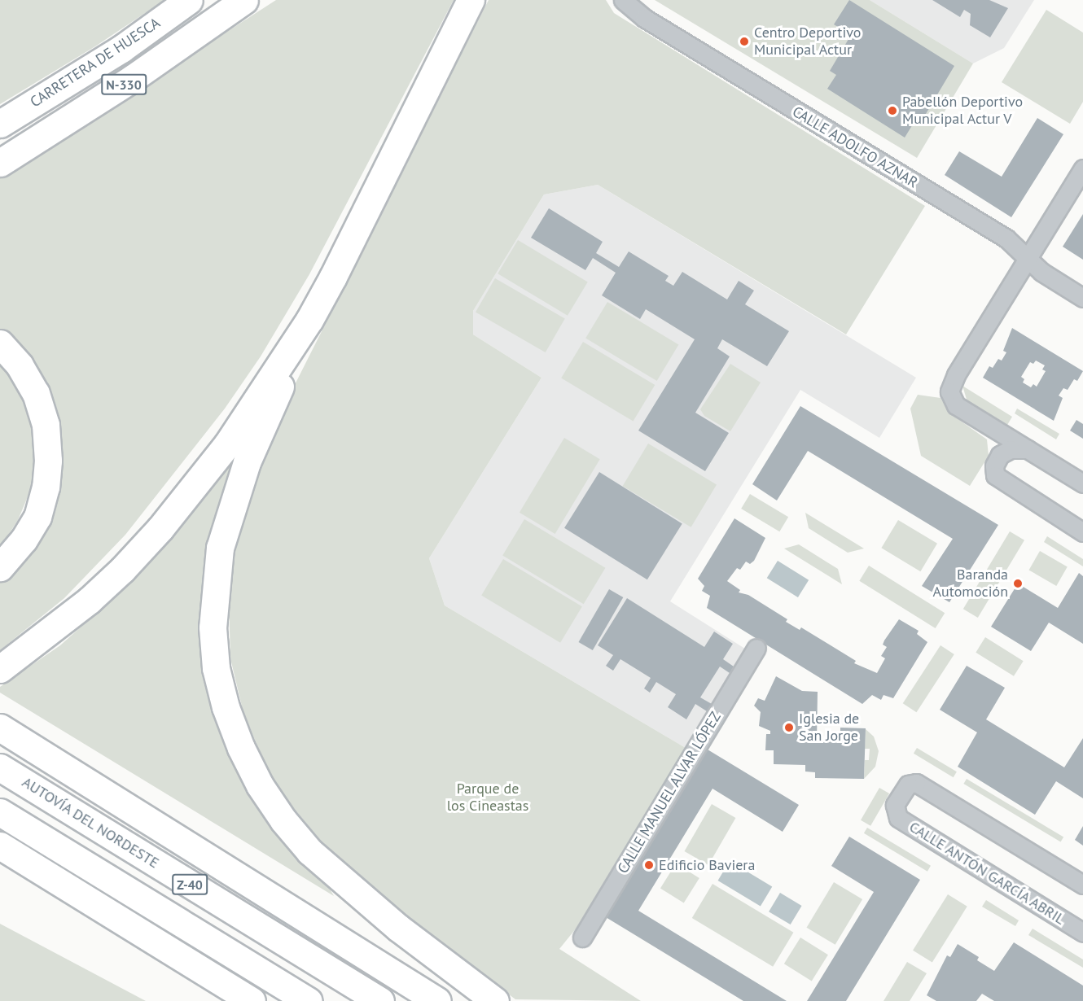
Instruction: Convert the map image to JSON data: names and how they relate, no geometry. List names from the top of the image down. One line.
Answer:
{"streets":{"highway":["CARRETERA DE HUESCA","N-330","AUTOVÍA DEL NORDESTE","Z-40"],"street":["CALLE ADOLFO AZNAR","CALLE MANUEL ALVAR LÓPEZ","CALLE ANTÓN GARCÍA ABRIL"]},"parks":["Parque de los Cineastas"],"places":["Centro Deportivo Municipal Actur","Pabellón Deportivo Municipal Actur V","Baranda Automoción","Iglesia de San Jorge","Edificio Baviera"]}
